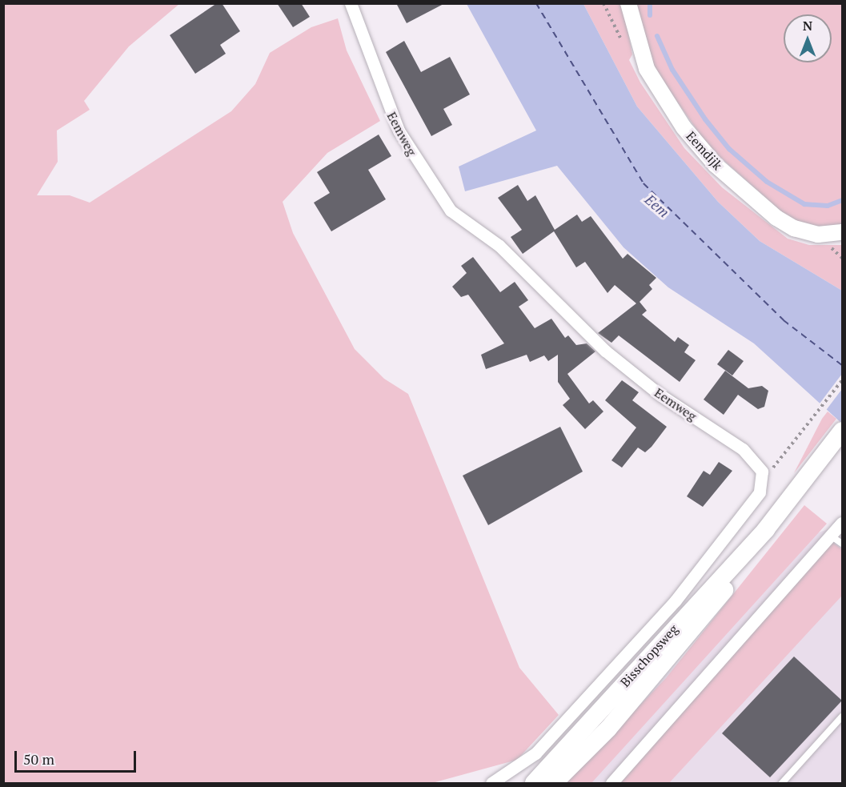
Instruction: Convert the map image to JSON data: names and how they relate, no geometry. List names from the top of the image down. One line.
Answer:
{"streets":{"main road":["Bisschopsweg"],"street":["Eemweg","Eemdijk"]},"water":["Eem"],"scale_bar":"50 m","north":"top"}
